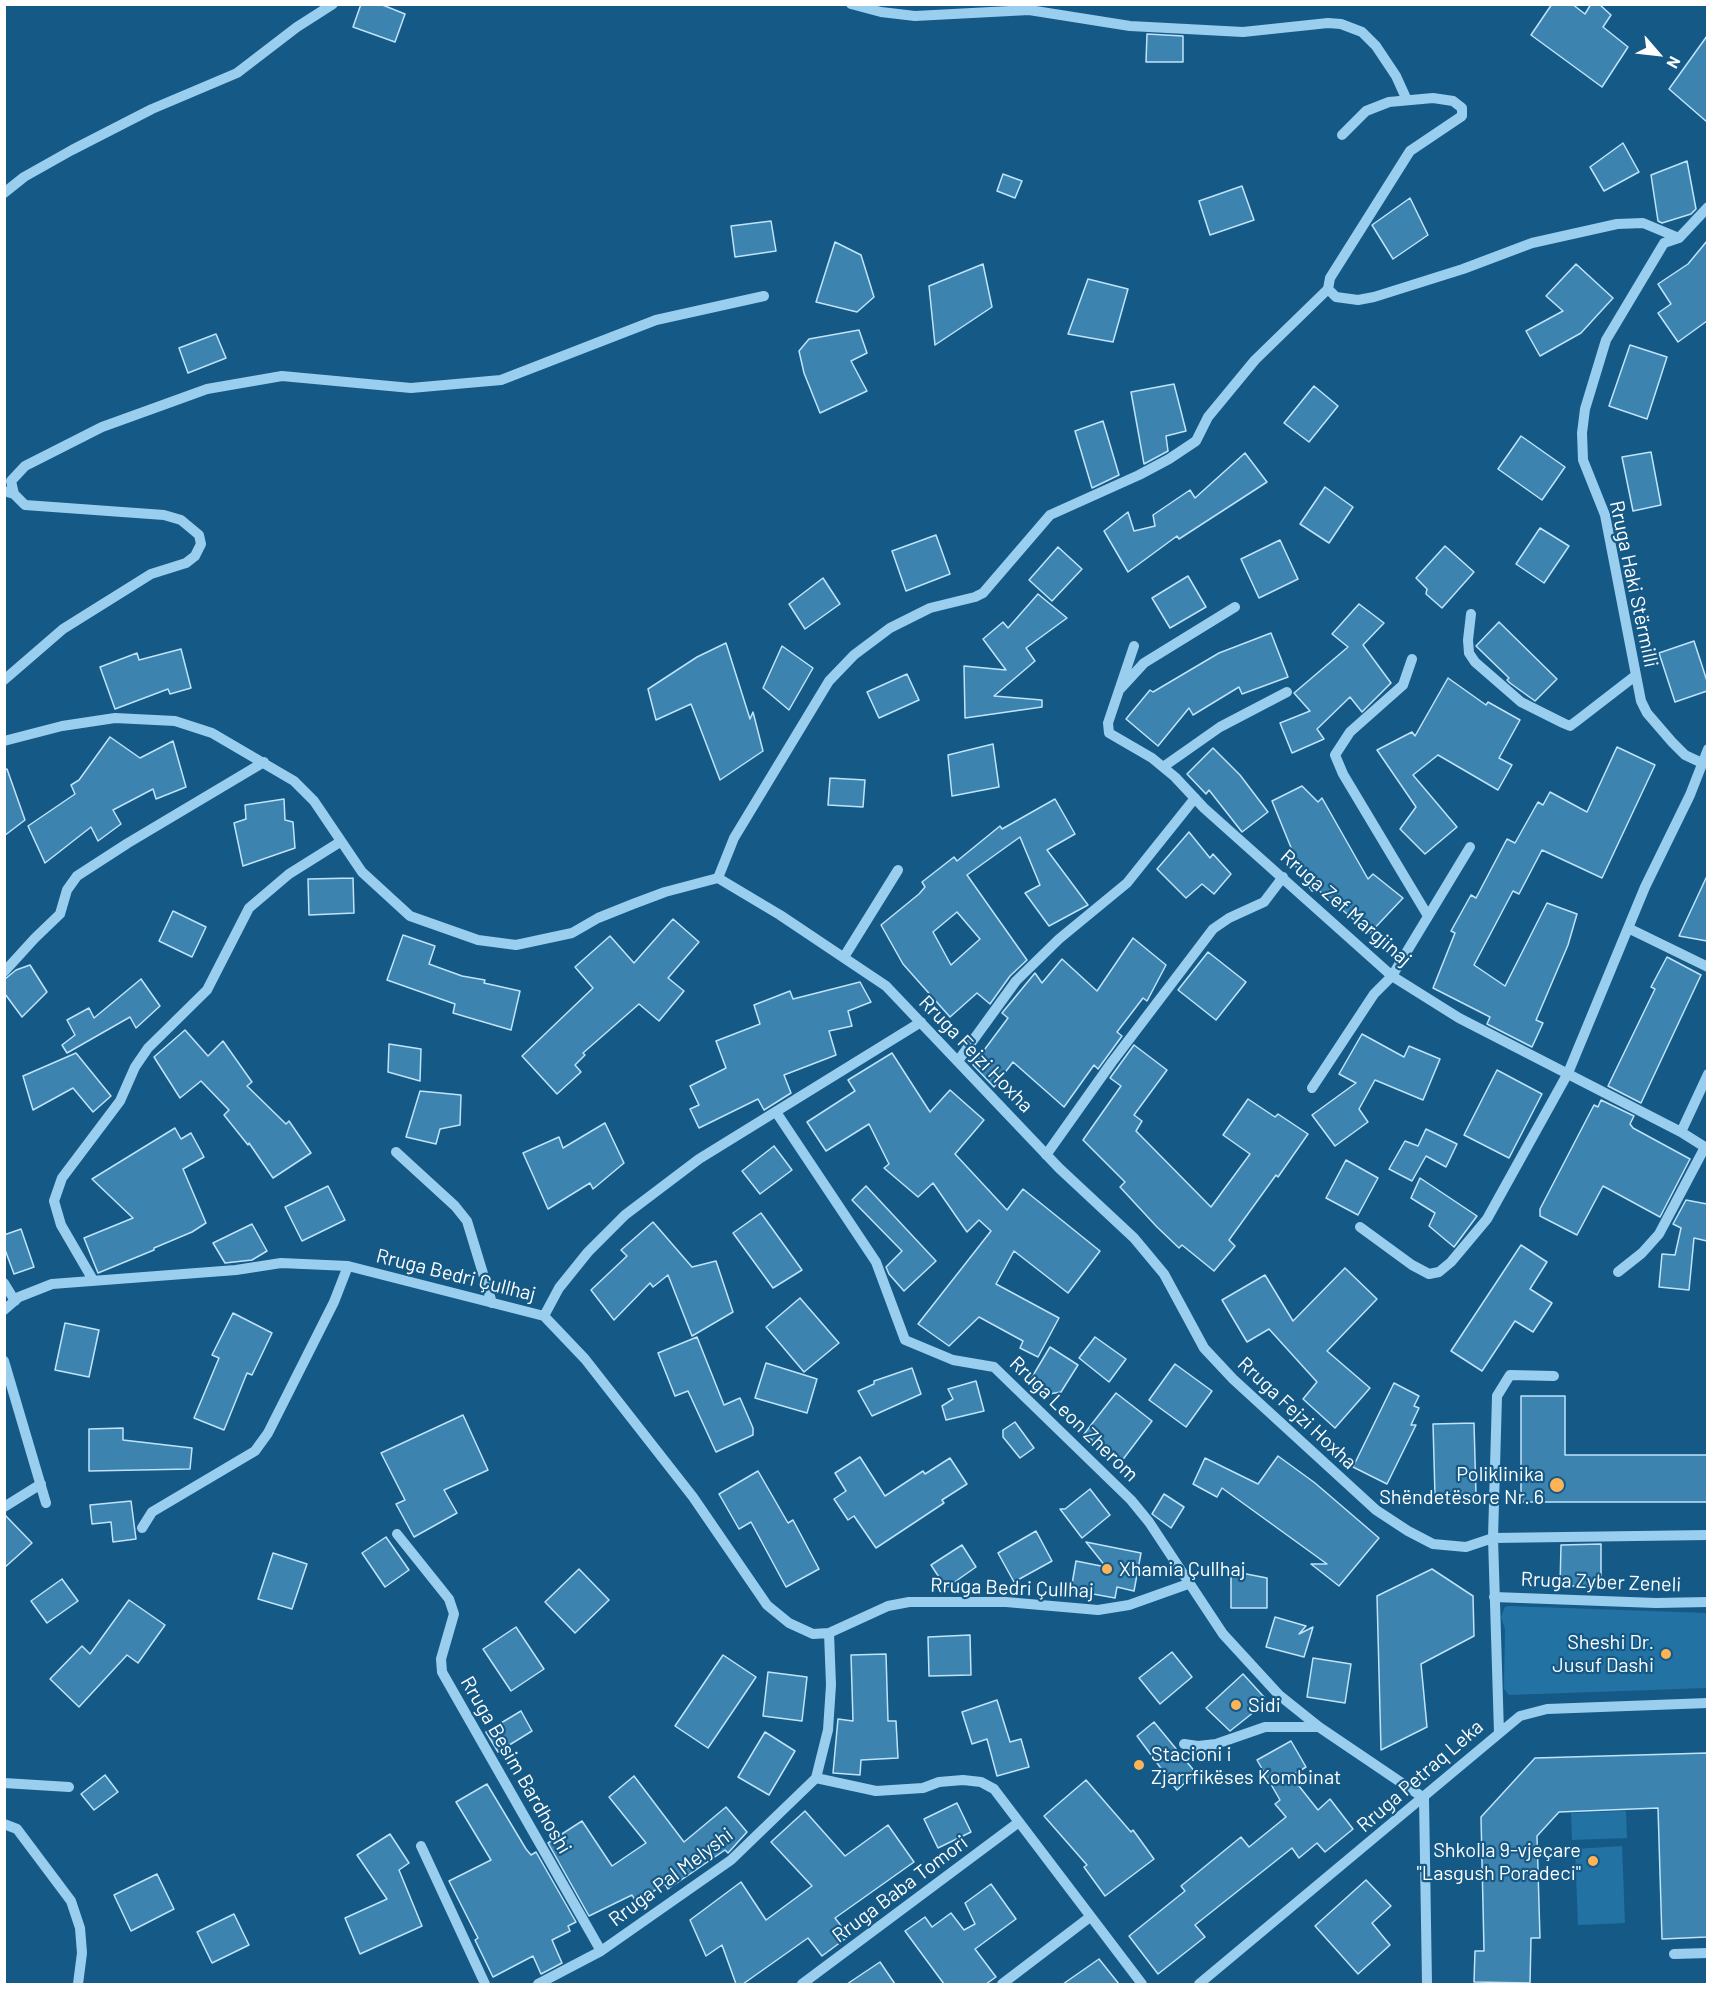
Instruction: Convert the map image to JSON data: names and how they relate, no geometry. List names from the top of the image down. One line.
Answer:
{"streets":{"street":["Rruga Haki Stërmilli","Rruga Zef Margjinaj","Rruga Fejzi Hoxha","Rruga Bedri Çullhaj","Rruga Leon Zherom","Rruga Zyber Zeneli","Rruga Besim Bardhoshi","Rruga Petraq Leka","Rruga Pal Melyshi","Rruga Baba Tomori"]},"crossings":[["Rruga Bedri Çullhaj","Rruga Leon Zherom"],["Rruga Besim Bardhoshi","Rruga Pal Melyshi"]],"places":["Poliklinika Shëndetësore Nr. 6","Xhamia Çullhaj","Sheshi Dr. Jusuf Dashi","Sidi","Stacioni i Zjarrfikëses Kombinat","Shkolla 9-vjeçare \"Lasgush Poradeci\""],"north":"bottom right"}
